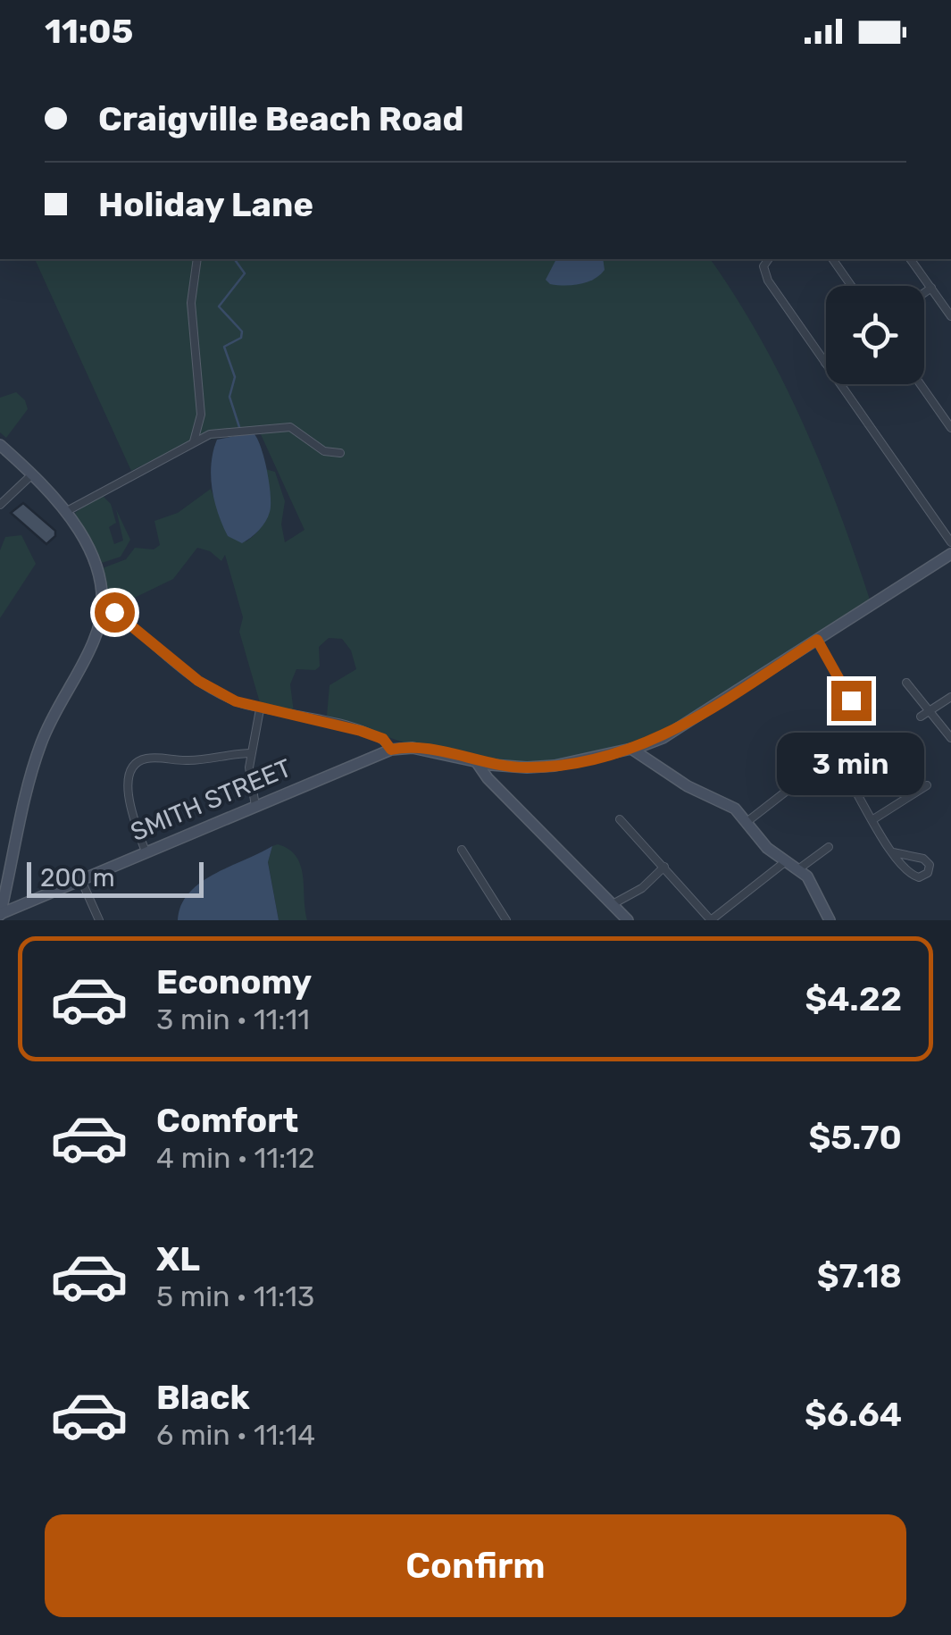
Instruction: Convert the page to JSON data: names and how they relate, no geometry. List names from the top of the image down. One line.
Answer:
{"streets":{"main road":["SMITH STREET"]},"scale_bar":"200 m","page":{"status":"11:05","banner":["Craigville Beach Road","Holiday Lane"],"bubble":"3 min","scale":"200 m","list":[{"name":"Economy","note":"3 min · 11:11","value":"$4.22"},{"name":"Comfort","note":"4 min · 11:12","value":"$5.70"},{"name":"XL","note":"5 min · 11:13","value":"$7.18"},{"name":"Black","note":"6 min · 11:14","value":"$6.64"}],"buttons":"Confirm"}}
